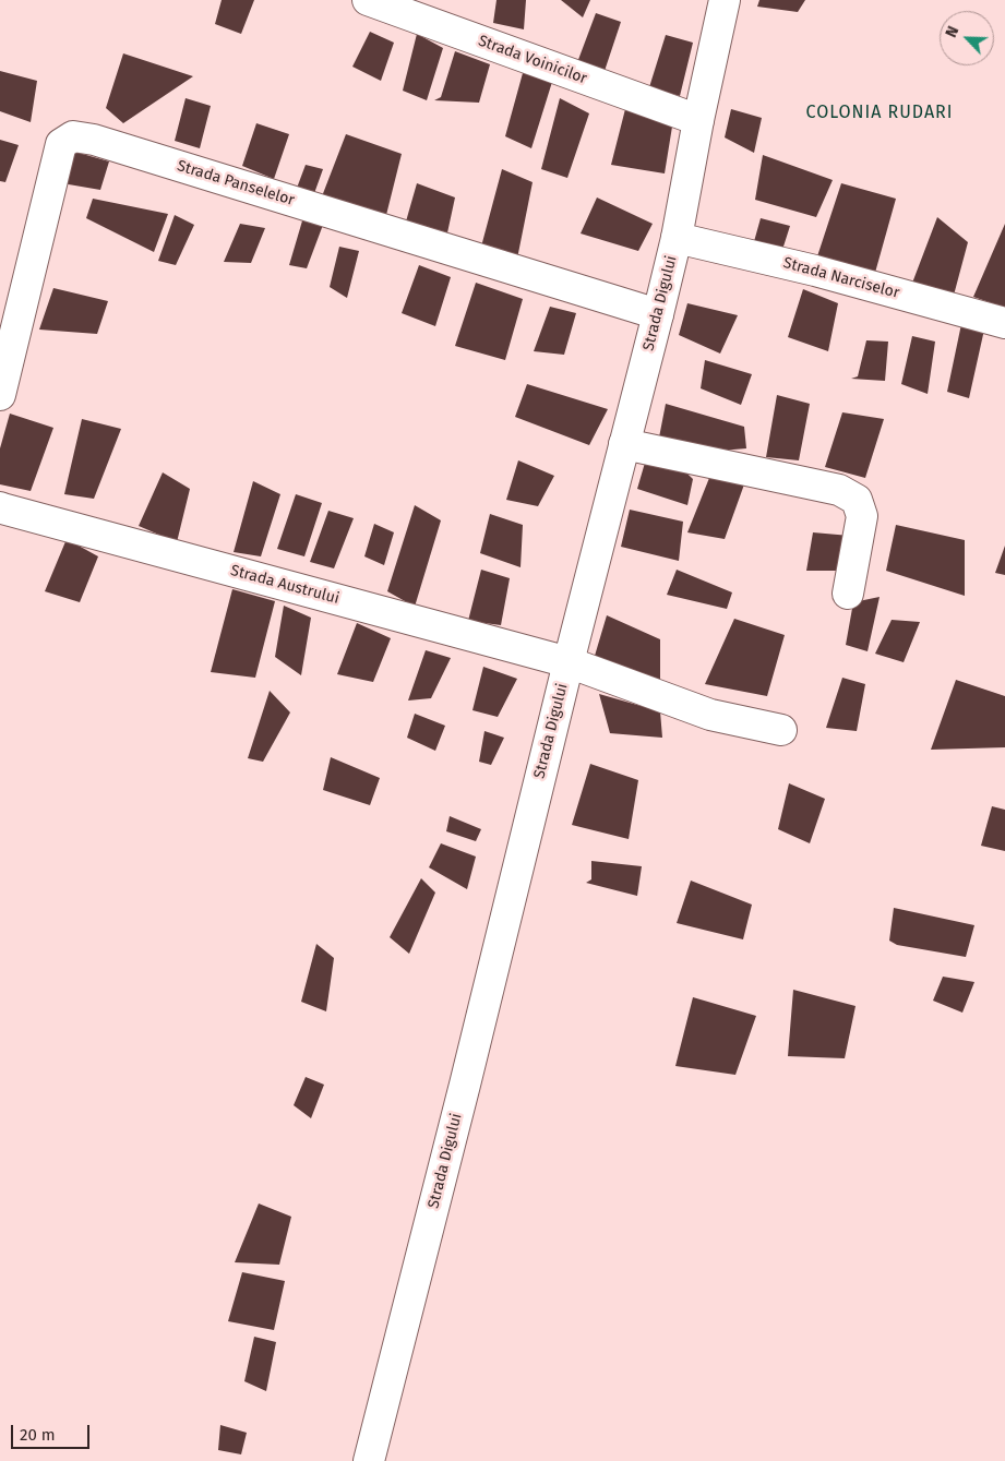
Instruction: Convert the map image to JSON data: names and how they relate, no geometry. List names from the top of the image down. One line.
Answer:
{"streets":{"street":["Strada Voinicilor","Strada Panselelor","Strada Narciselor","Strada Digului","Strada Austrului"]},"crossings":[["Strada Voinicilor","Strada Digului"],["Strada Panselelor","Strada Digului"],["Strada Narciselor","Strada Digului"],["Strada Digului","Strada Austrului"]],"districts":["COLONIA RUDARI"],"scale_bar":"20 m","north":"top left"}
